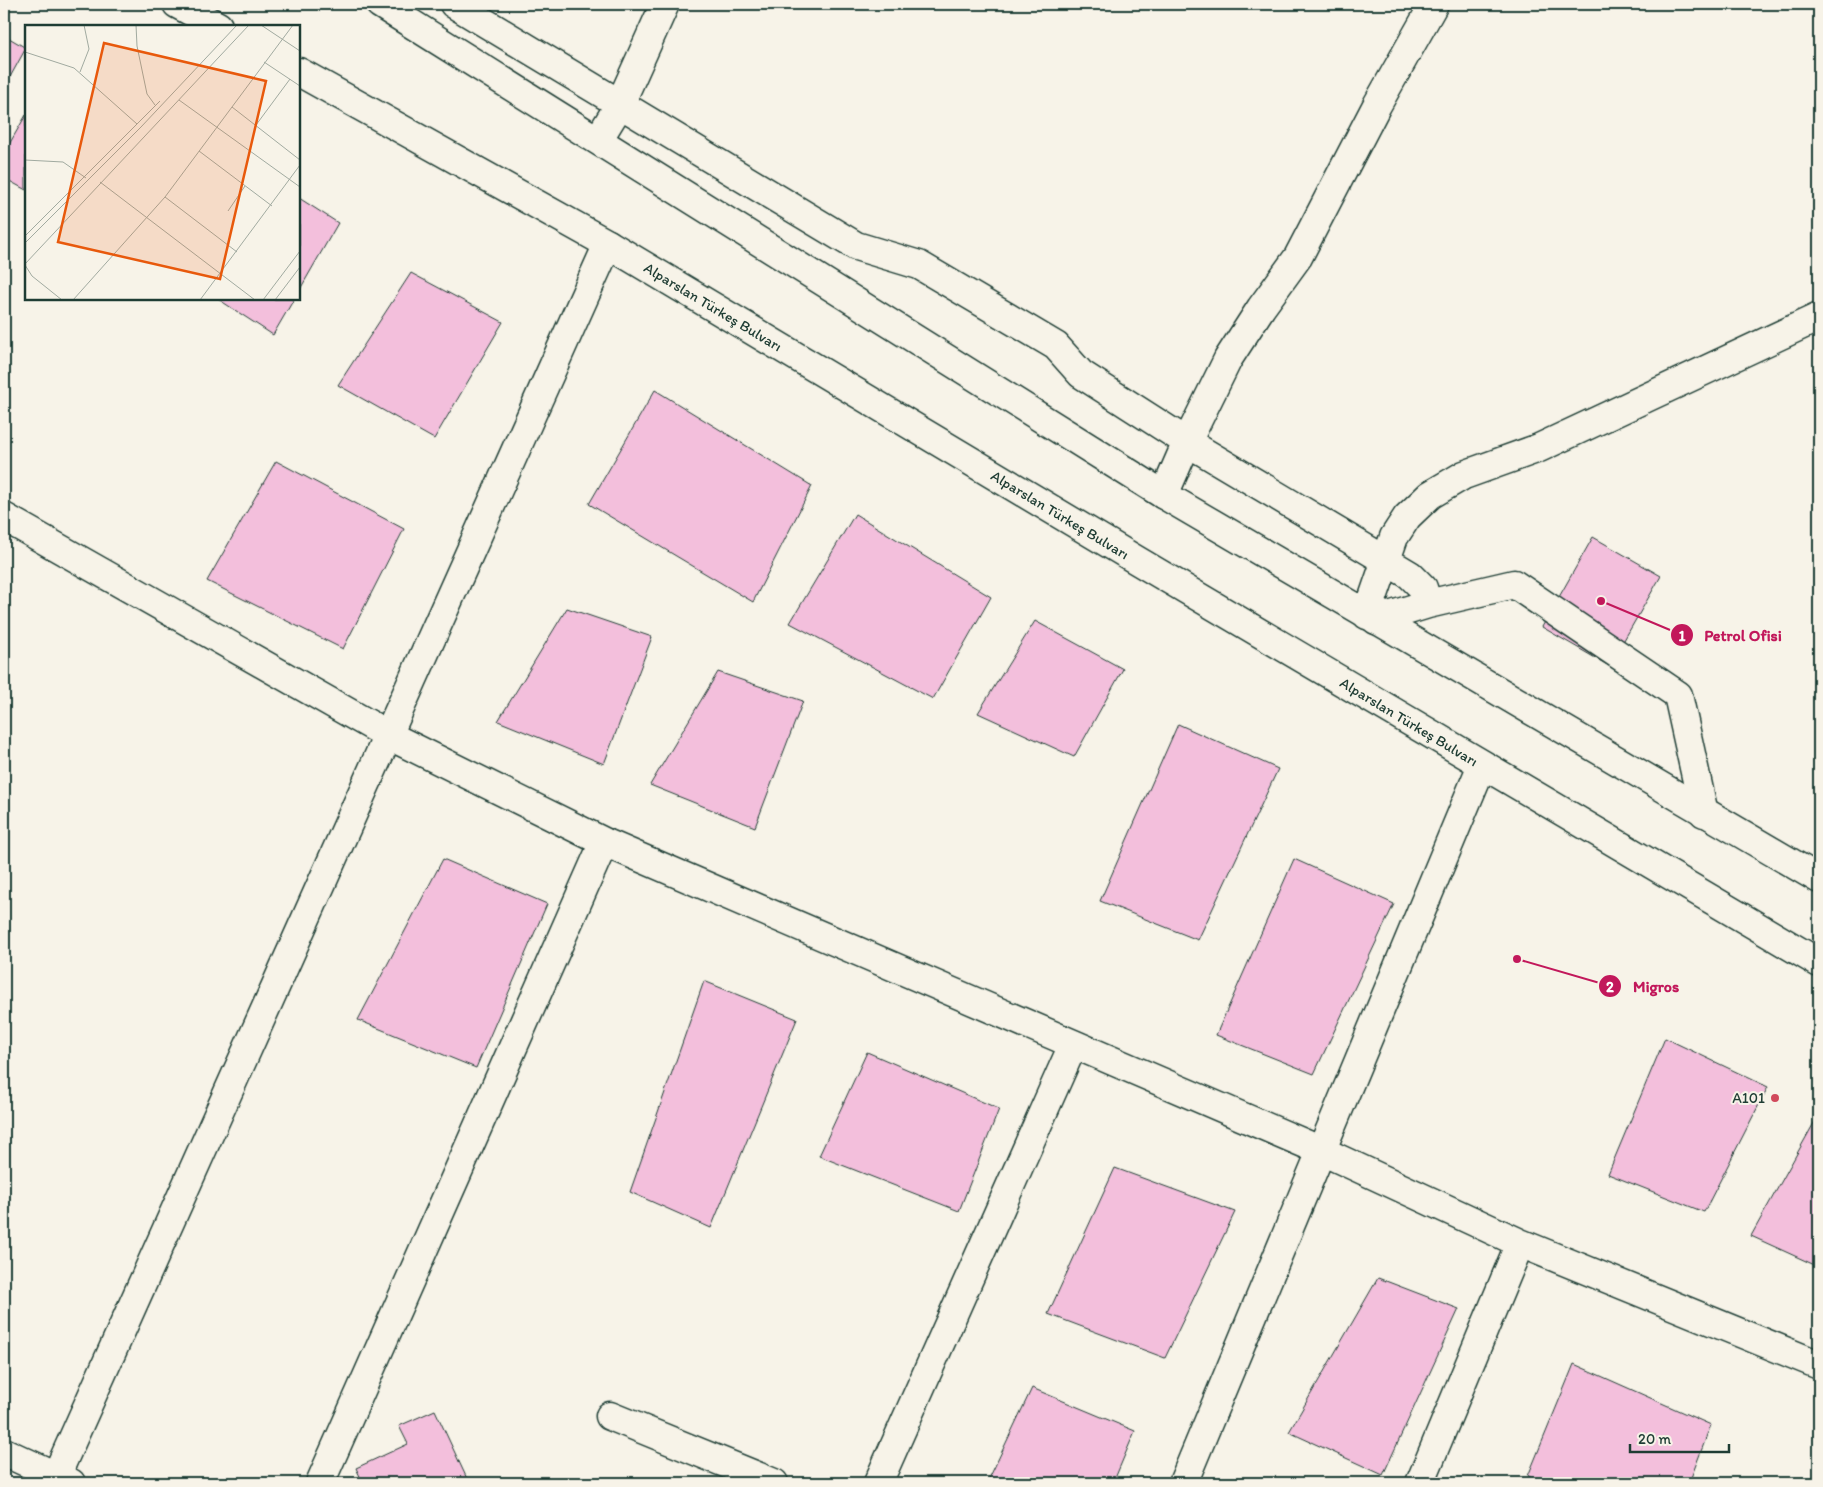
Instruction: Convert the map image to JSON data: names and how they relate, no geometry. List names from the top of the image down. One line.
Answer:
{"streets":{"street":["Alparslan Türkeş Bulvarı"]},"places":["Petrol Ofisi","Migros","A101"],"scale_bar":"20 m"}
